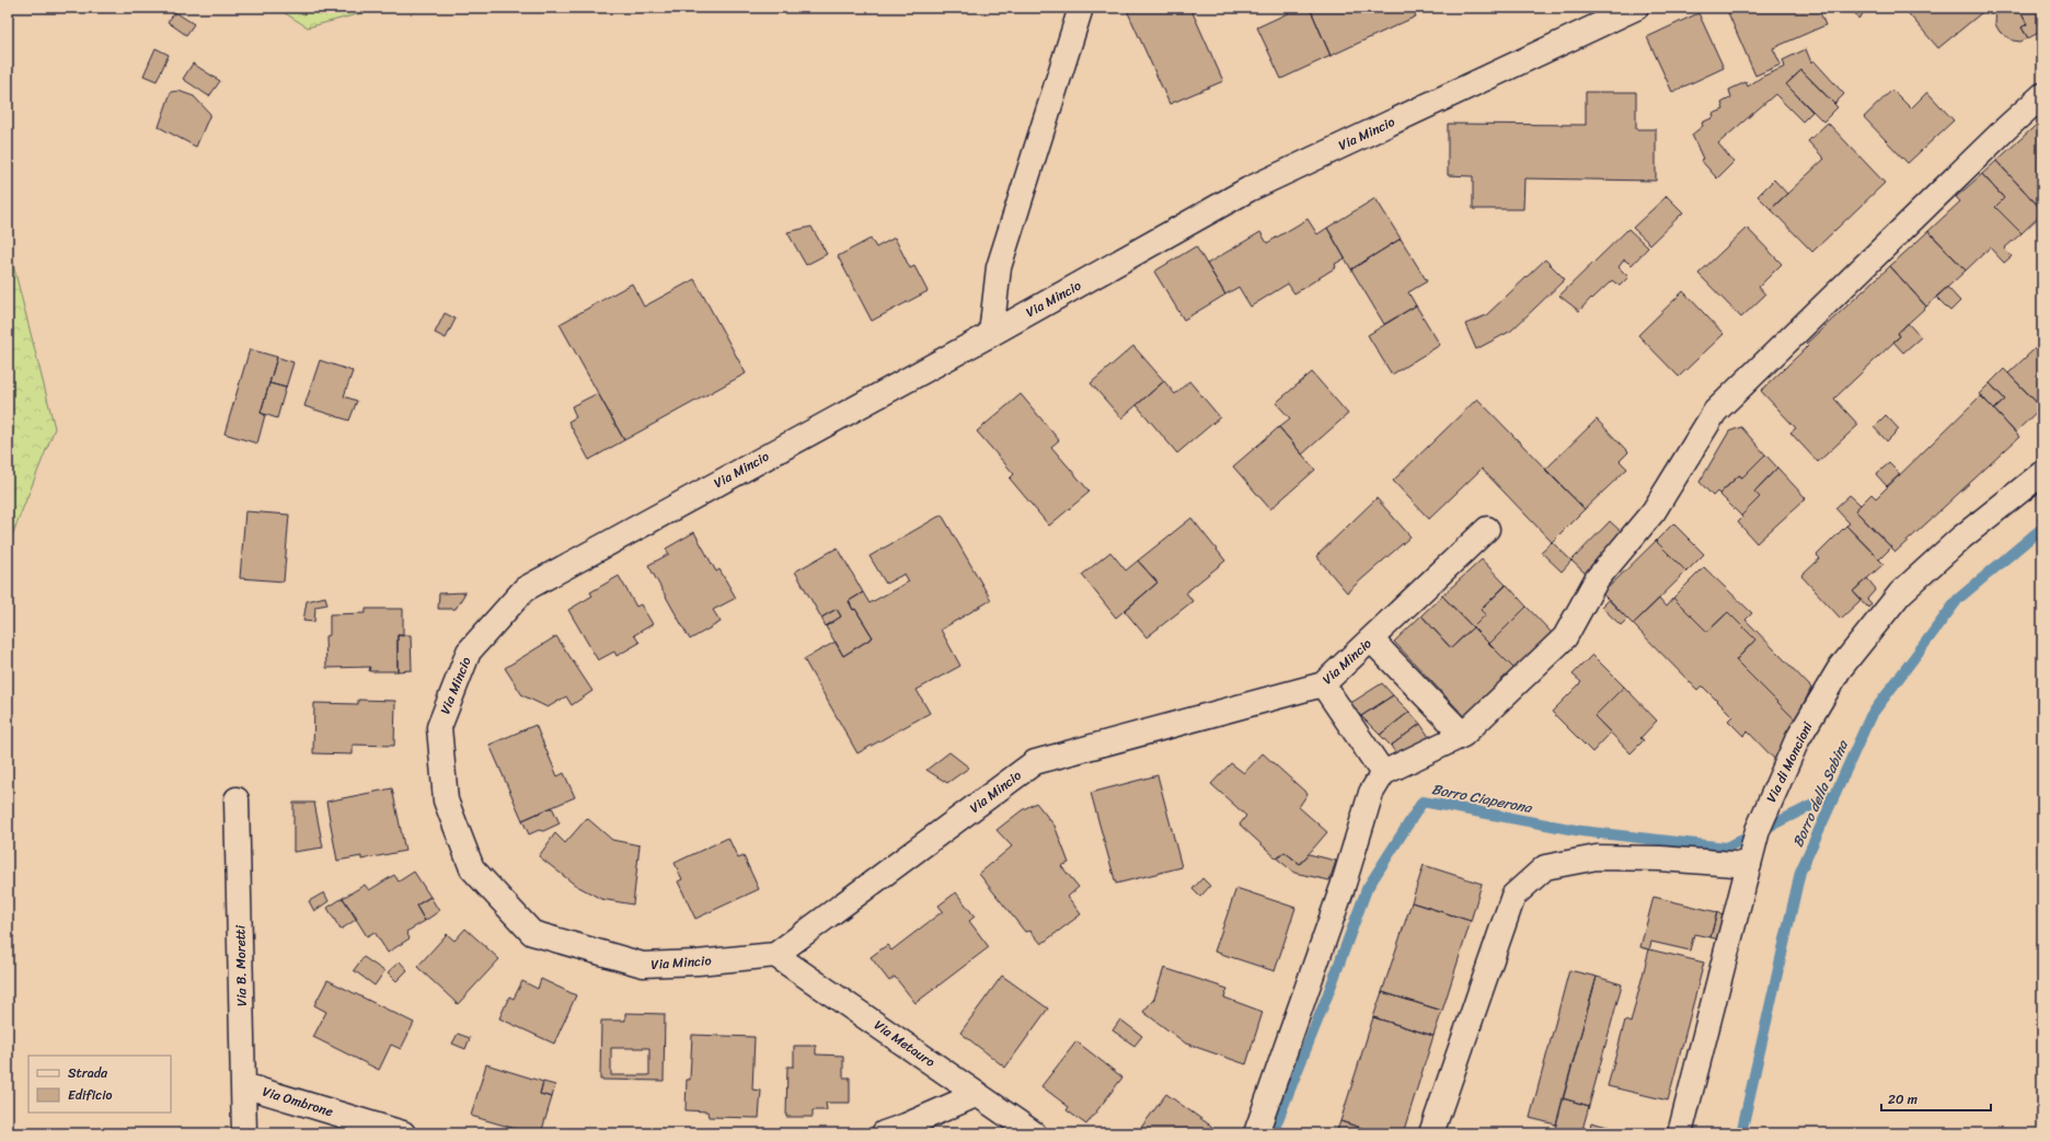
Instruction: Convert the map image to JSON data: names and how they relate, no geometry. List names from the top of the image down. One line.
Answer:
{"streets":{"street":["Via Mincio","Via di Moncioni","Via B. Moretti","Via Metauro","Via Ombrone"]},"crossings":[["Via Mincio","Via Metauro"],["Via B. Moretti","Via Ombrone"]],"water":["Borro della Sabina","Borro Ciaperona"],"legend":["Strada","Edificio"],"scale_bar":"20 m"}
